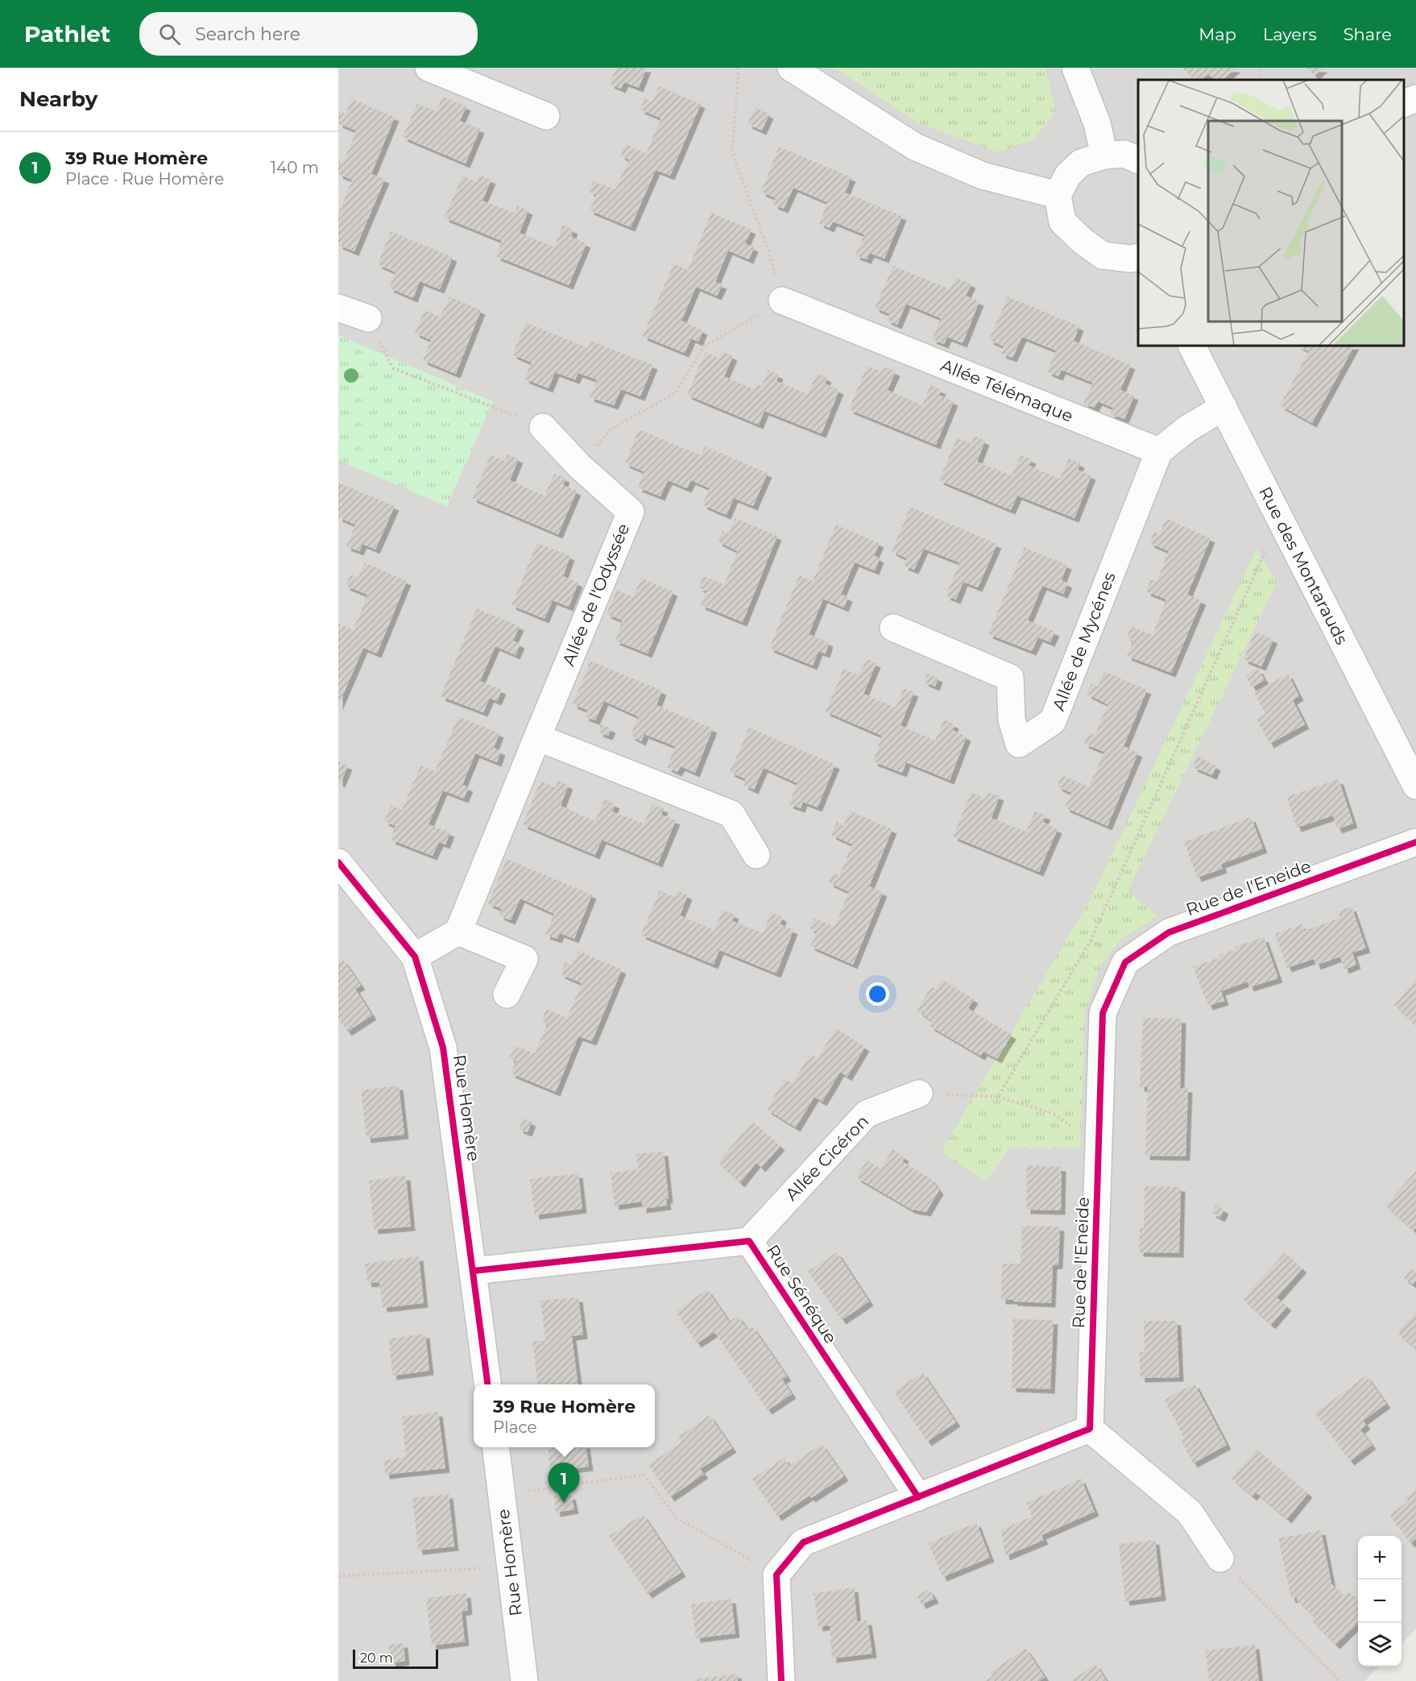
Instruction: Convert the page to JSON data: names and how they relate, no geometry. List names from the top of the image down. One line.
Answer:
{"streets":{"street":["Allée Télémaque","Rue des Montarauds","Allée de l'Odyssée","Allée de Mycénes","Rue de l'Eneide","Rue Homère","Allée Cicéron","Rue Sénéque"]},"crossings":[["Allée Télémaque","Allée de Mycénes"],["Rue Homère","Rue Sénéque"],["Allée Cicéron","Rue Sénéque"]],"scale_bar":"20 m","page":{"header":"Pathlet","search":"Search here","nav":["Map","Layers","Share"],"heading":"Nearby","list":[{"mark":"1","name":"39 Rue Homère","note":"Place · Rue Homère","value":"140 m"}],"popup":["39 Rue Homère","Place"],"pins":"1","map_buttons":["+","−"],"scale":"20 m"}}
